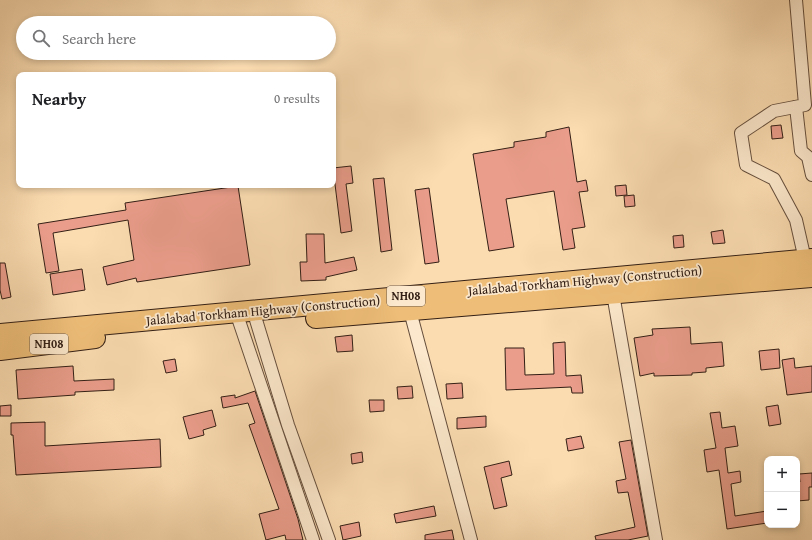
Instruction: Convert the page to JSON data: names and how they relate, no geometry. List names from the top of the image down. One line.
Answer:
{"streets":{"highway":["Jalalabad Torkham Highway (Construction)","NH08"]},"crossings":[["Jalalabad Torkham Highway (Construction)","NH08"]],"page":{"search":"Search here","heading":["Nearby","0 results"],"map_buttons":["+","−"]}}
